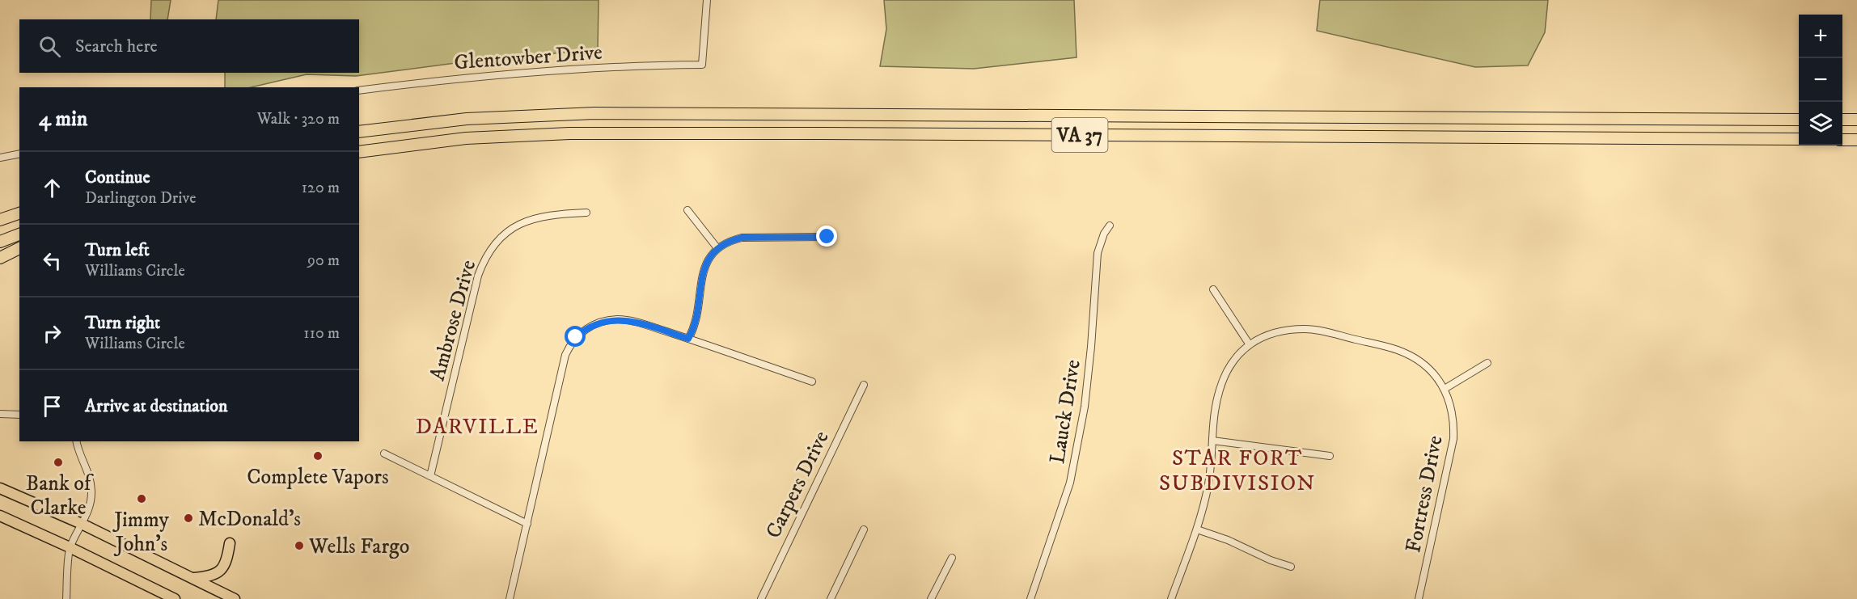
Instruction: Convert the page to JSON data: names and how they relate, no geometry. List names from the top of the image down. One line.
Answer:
{"streets":{"highway":["VA 37"],"street":["Glentowber Drive","Ambrose Drive","Lauck Drive","Carpers Drive","Fortress Drive"]},"districts":["DARVILLE","STAR FORT SUBDIVISION"],"places":["Complete Vapors","Bank of Clarke","Jimmy John's","McDonald's","Wells Fargo"],"page":{"map_buttons":["+","−"],"search":"Search here","heading":["4 min","Walk · 320 m"],"list":[["Continue","Darlington Drive","120 m"],["Turn left","Williams Circle","90 m"],["Turn right","Williams Circle","110 m"],"Arrive at destination"]}}
